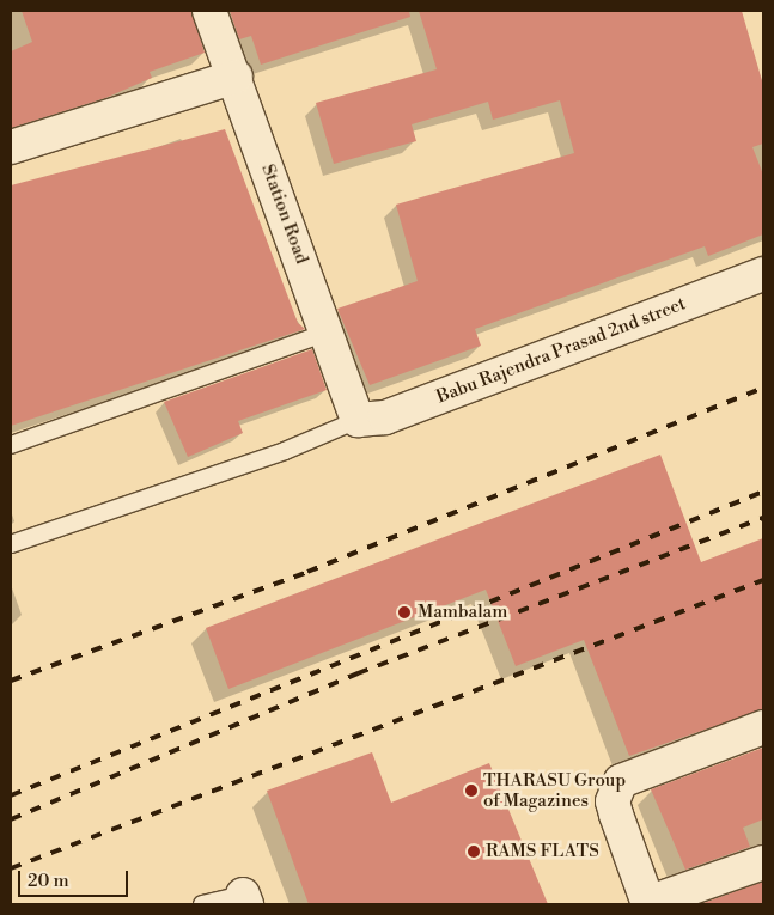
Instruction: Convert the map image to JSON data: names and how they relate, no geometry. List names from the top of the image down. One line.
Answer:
{"streets":{"street":["Station Road","Babu Rajendra Prasad 2nd street"]},"crossings":[["Station Road","Babu Rajendra Prasad 2nd street"]],"places":["Mambalam","THARASU Group of Magazines","RAMS FLATS"],"scale_bar":"20 m"}
